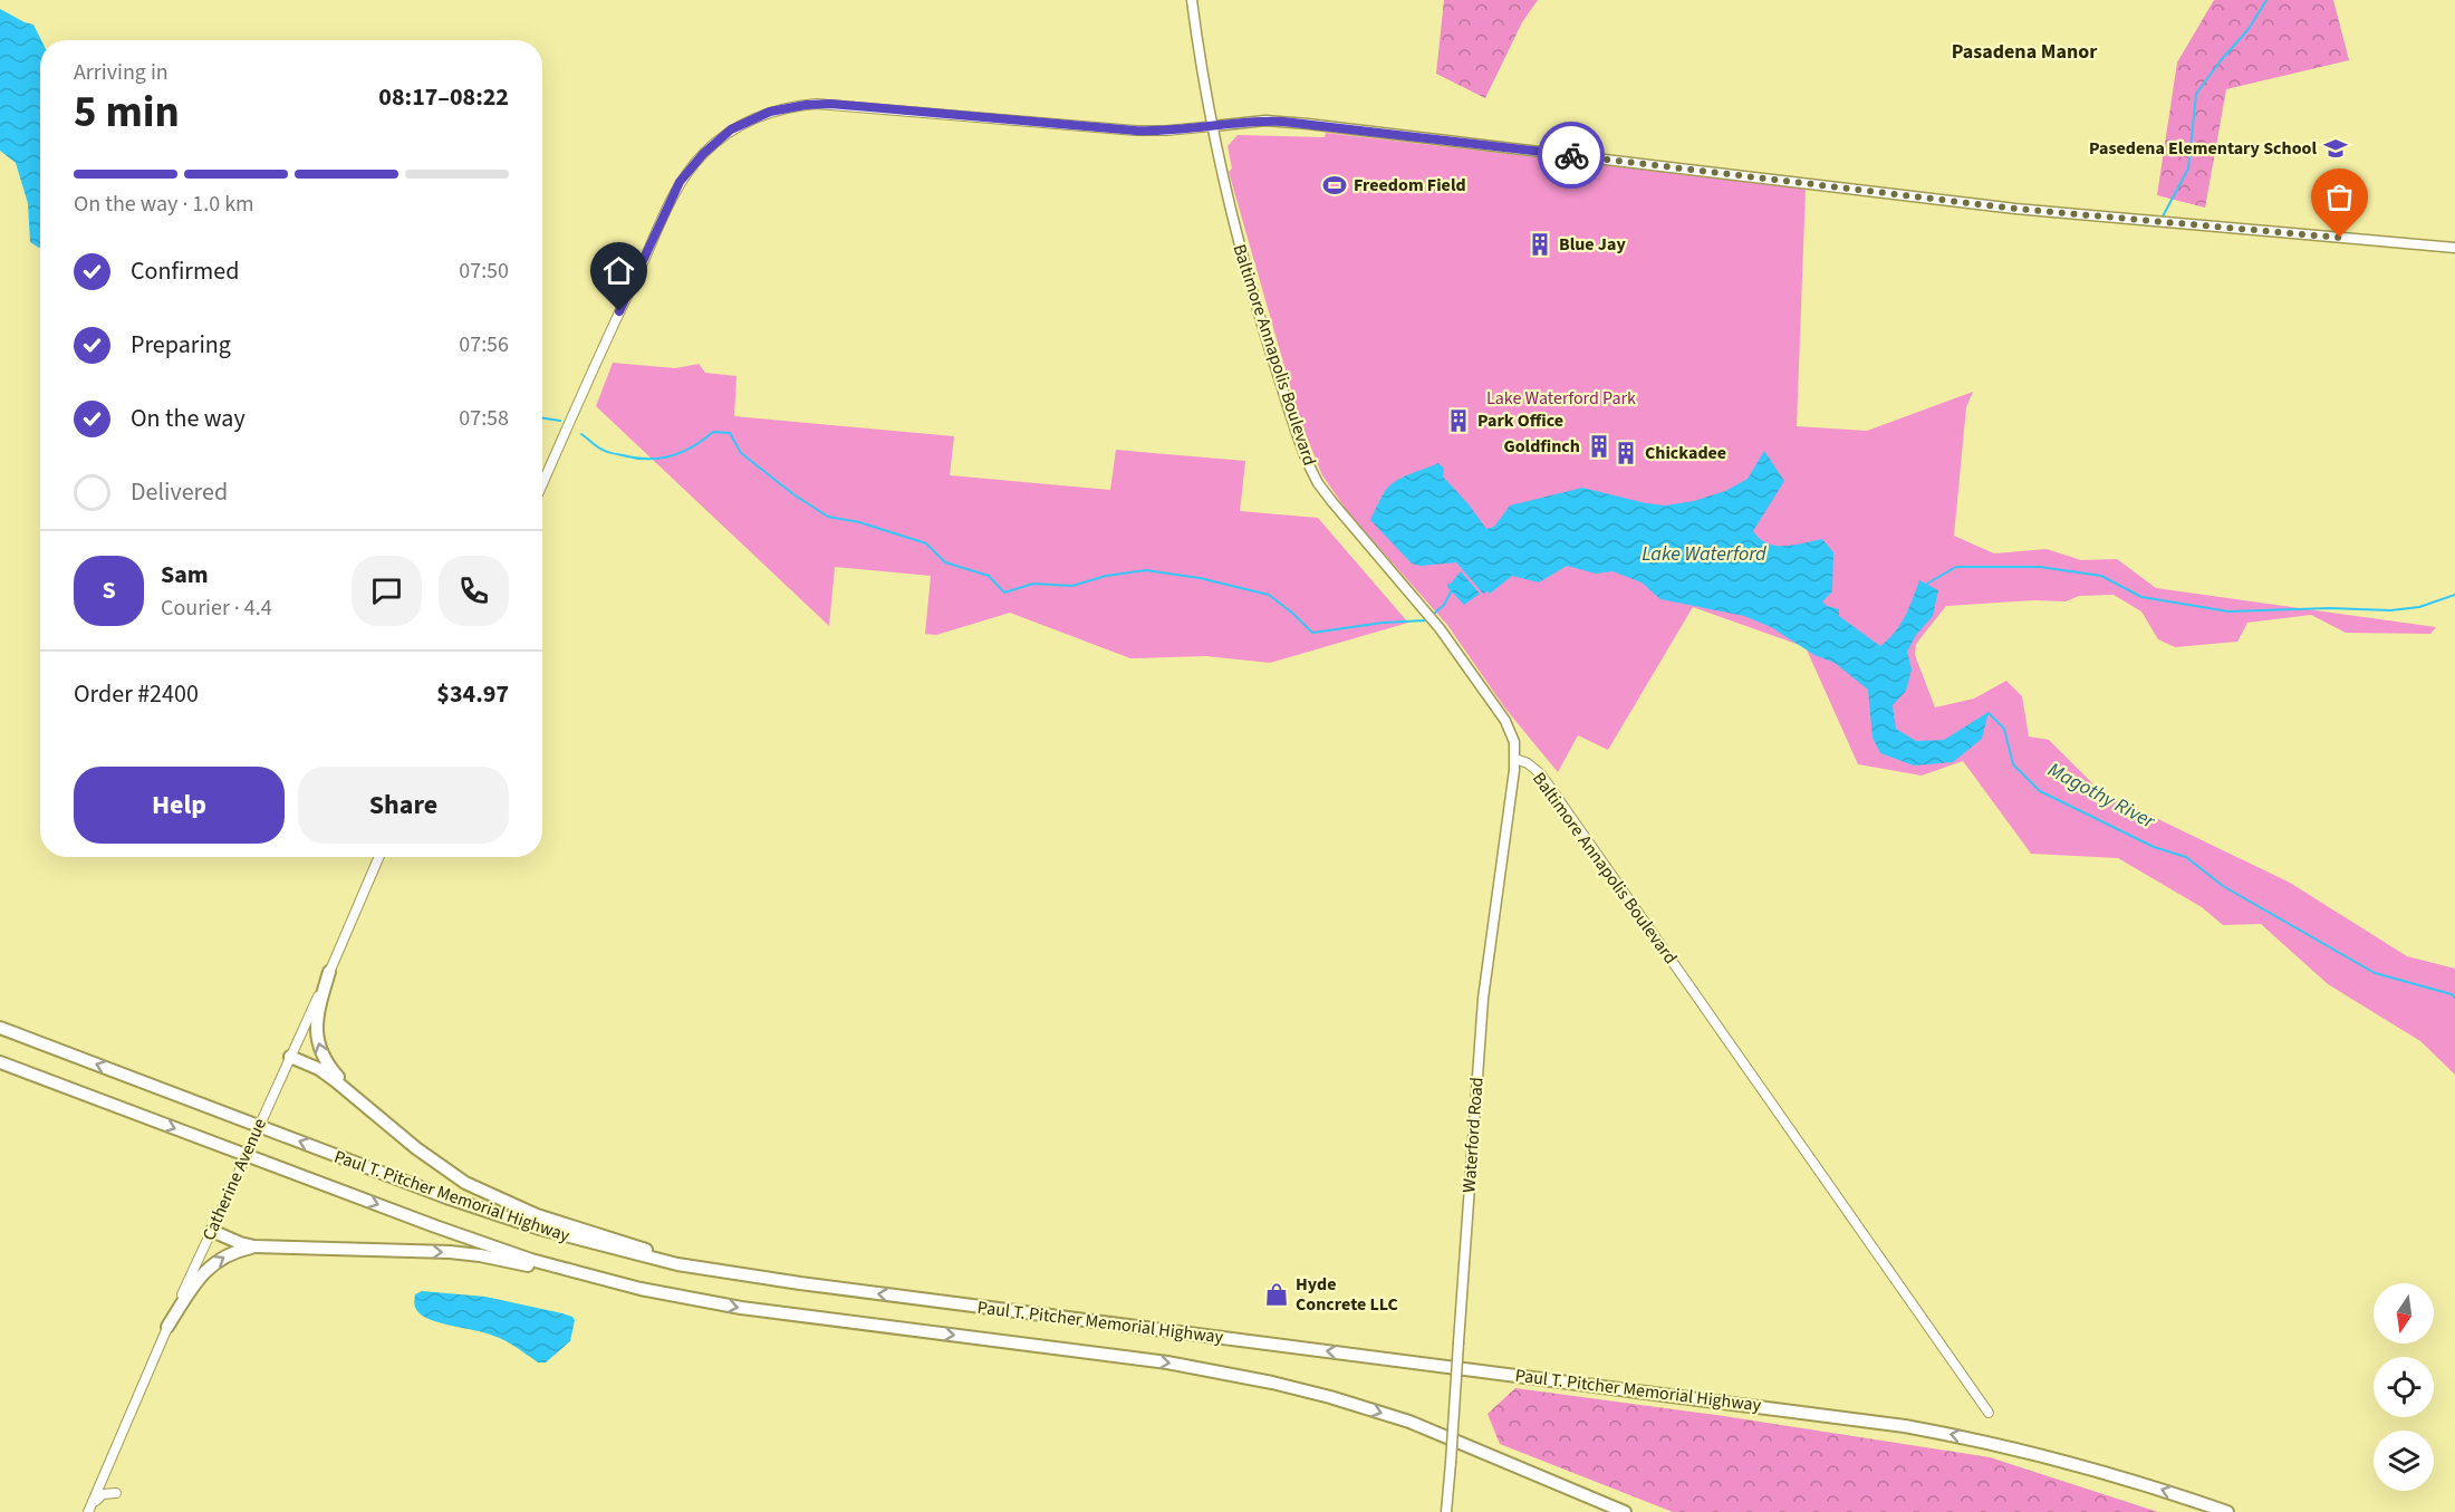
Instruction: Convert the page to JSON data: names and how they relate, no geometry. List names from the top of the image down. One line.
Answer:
{"streets":{"highway":["Paul T. Pitcher Memorial Highway"],"main road":["Baltimore Annapolis Boulevard","Waterford Road"],"street":["Catherine Avenue"]},"crossings":[["Baltimore Annapolis Boulevard","Waterford Road"]],"districts":["Pasadena Manor"],"water":["Lake Waterford","Magothy River"],"parks":["Lake Waterford Park"],"places":{"school or university":["Pasedena Elementary School"],"sports":["Freedom Field"],"building":["Blue Jay","Park Office","Goldfinch","Chickadee"],"shop":["Hyde Concrete LLC"]},"north":"bottom","page":{"heading":["5 min","Arriving in","08:17–08:22"],"panel":["Sam","Courier · 4.4","Order #2400","$34.97"],"bar":"On the way · 1.0 km","list":[["Confirmed","07:50"],["Preparing","07:56"],["On the way","07:58"],"Delivered"],"round":"S","buttons":["Help","Share"]}}
